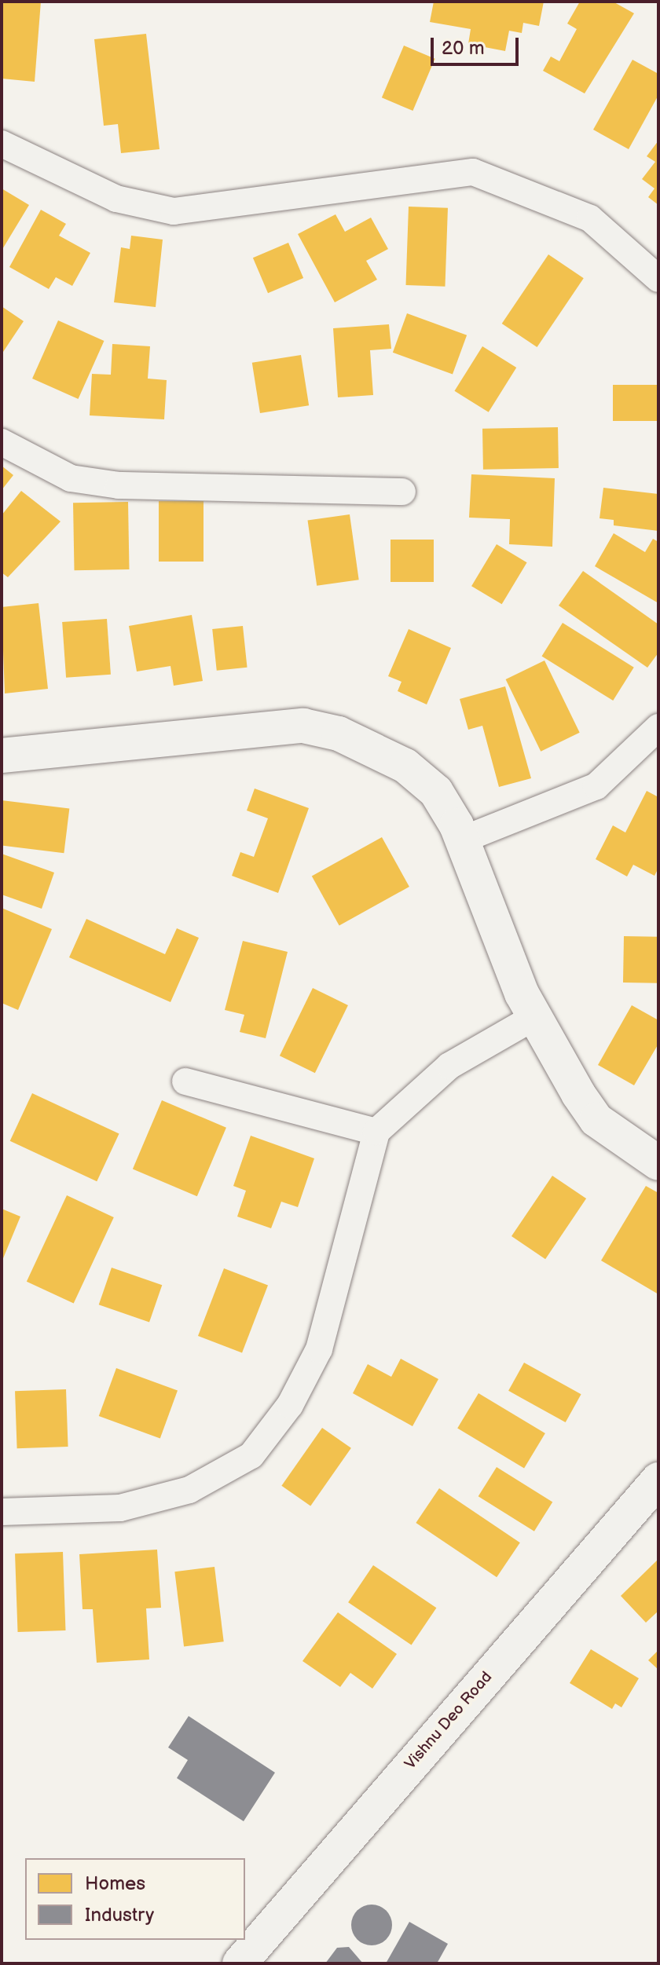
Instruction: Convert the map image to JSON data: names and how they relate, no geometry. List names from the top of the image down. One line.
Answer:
{"streets":{"street":["Vishnu Deo Road"]},"legend":["Homes","Industry"],"scale_bar":"20 m"}
